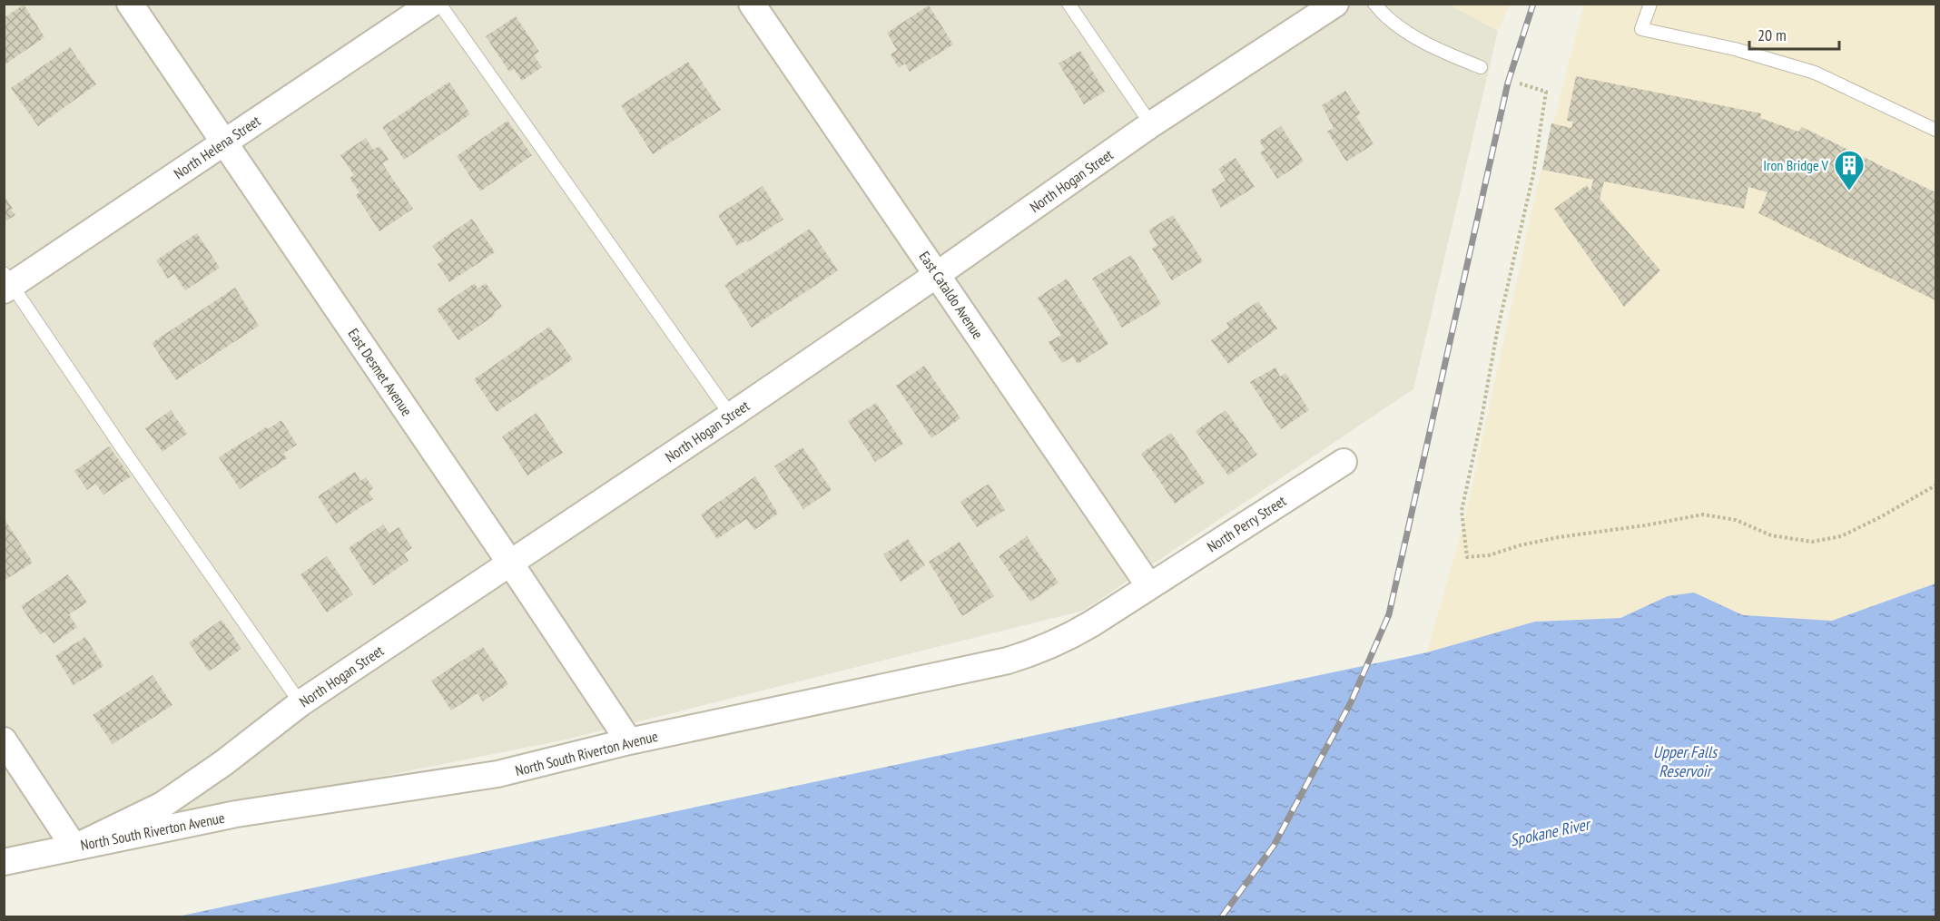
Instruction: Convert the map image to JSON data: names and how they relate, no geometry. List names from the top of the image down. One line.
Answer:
{"streets":{"street":["North Helena Street","North Hogan Street","East Cataldo Avenue","East Desmet Avenue","North Perry Street","North South Riverton Avenue"]},"crossings":[["North Helena Street","East Desmet Avenue"],["North Hogan Street","East Cataldo Avenue"],["North Hogan Street","East Desmet Avenue"],["North Hogan Street","North South Riverton Avenue"],["East Cataldo Avenue","North Perry Street"],["East Cataldo Avenue","North South Riverton Avenue"],["East Desmet Avenue","North South Riverton Avenue"],["North Perry Street","North South Riverton Avenue"]],"water":["Upper Falls Reservoir","Spokane River"],"places":{"building":["Iron Bridge V"]},"scale_bar":"20 m"}
